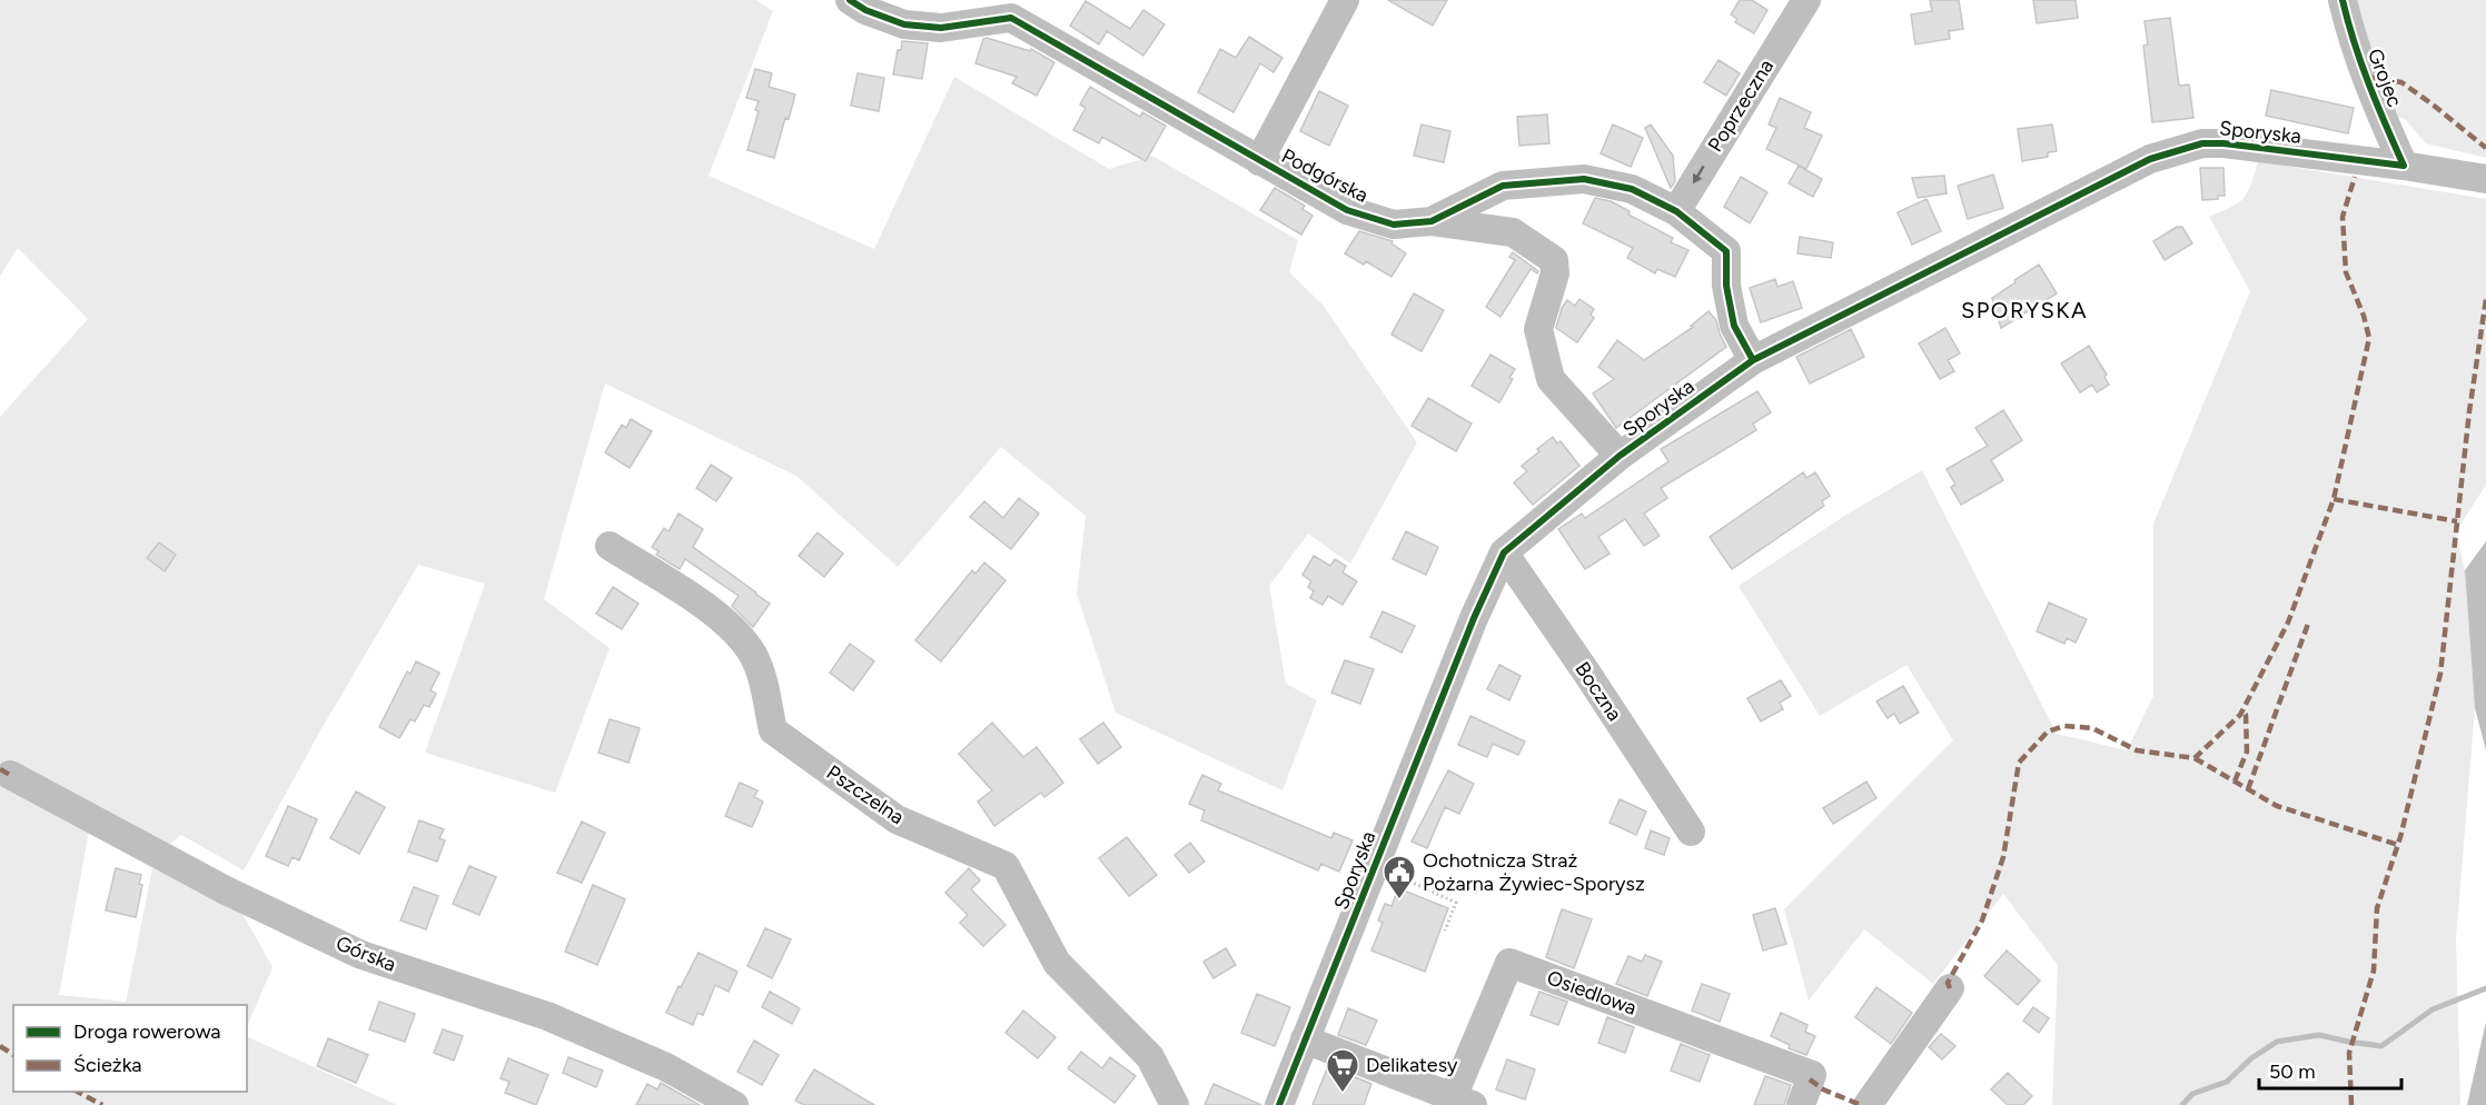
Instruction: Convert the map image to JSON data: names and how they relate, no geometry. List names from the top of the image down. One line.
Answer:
{"streets":{"street":["Grojec","Poprzeczna","Sporyska","Podgórska","Boczna","Pszczelna","Górska","Osiedlowa"]},"crossings":[["Grojec","Sporyska"],["Poprzeczna","Podgórska"],["Sporyska","Podgórska"],["Sporyska","Boczna"],["Sporyska","Osiedlowa"]],"one_way":["Poprzeczna"],"districts":["SPORYSKA"],"places":{"public building":["Ochotnicza Straż Pożarna Żywiec-Sporysz"],"supermarket":["Delikatesy"]},"legend":["Droga rowerowa","Ścieżka"],"scale_bar":"50 m"}
